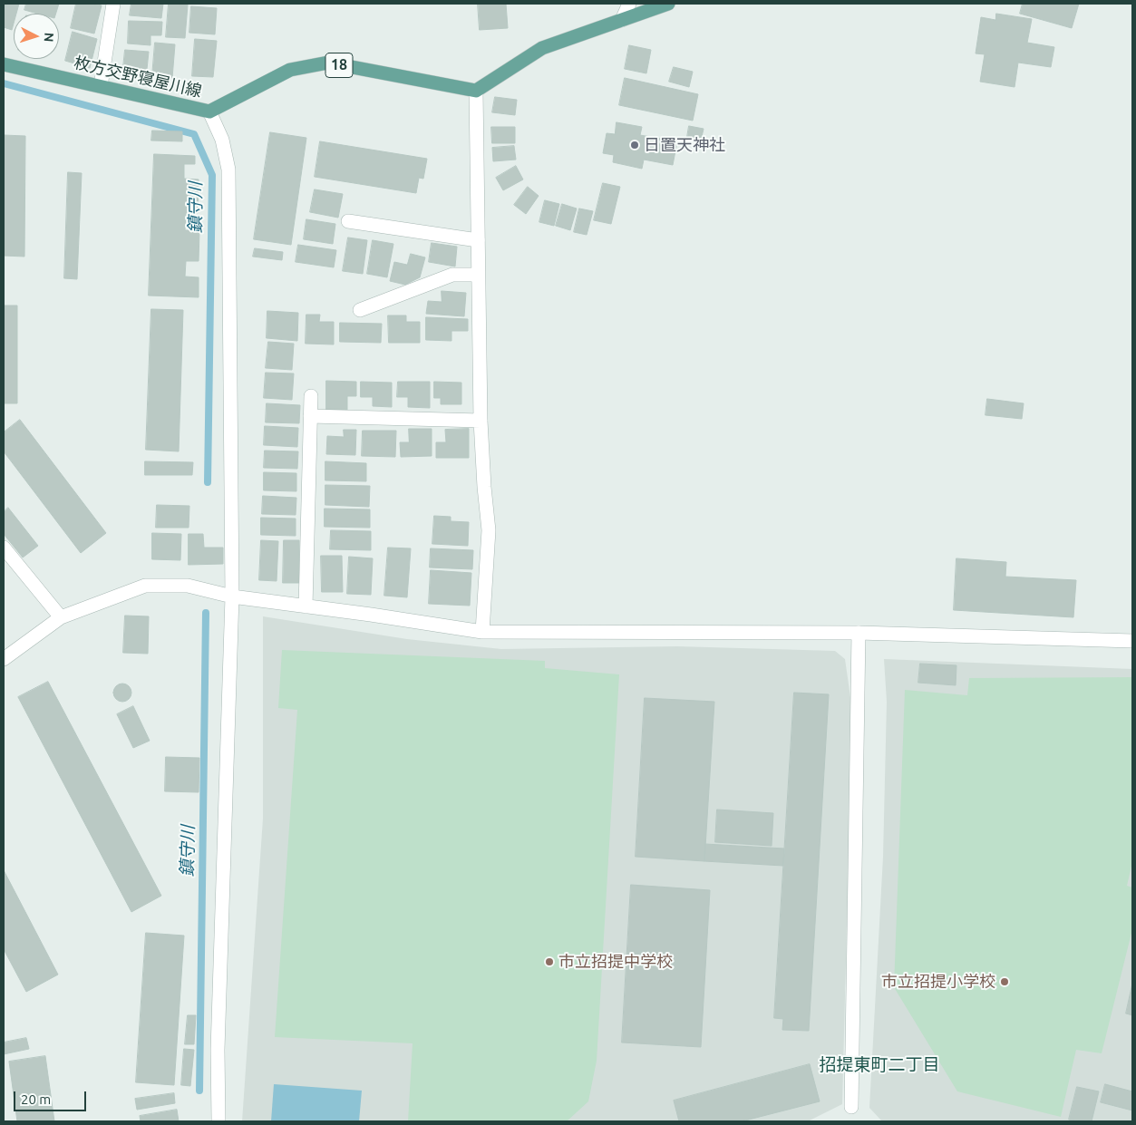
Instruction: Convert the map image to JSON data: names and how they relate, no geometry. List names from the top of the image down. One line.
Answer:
{"streets":{"main road":["18","枚方交野寝屋川線"]},"districts":["招提東町二丁目"],"water":["鎮守川"],"places":["日置天神社","市立招提中学校","市立招提小学校"],"scale_bar":"20 m","north":"right"}
